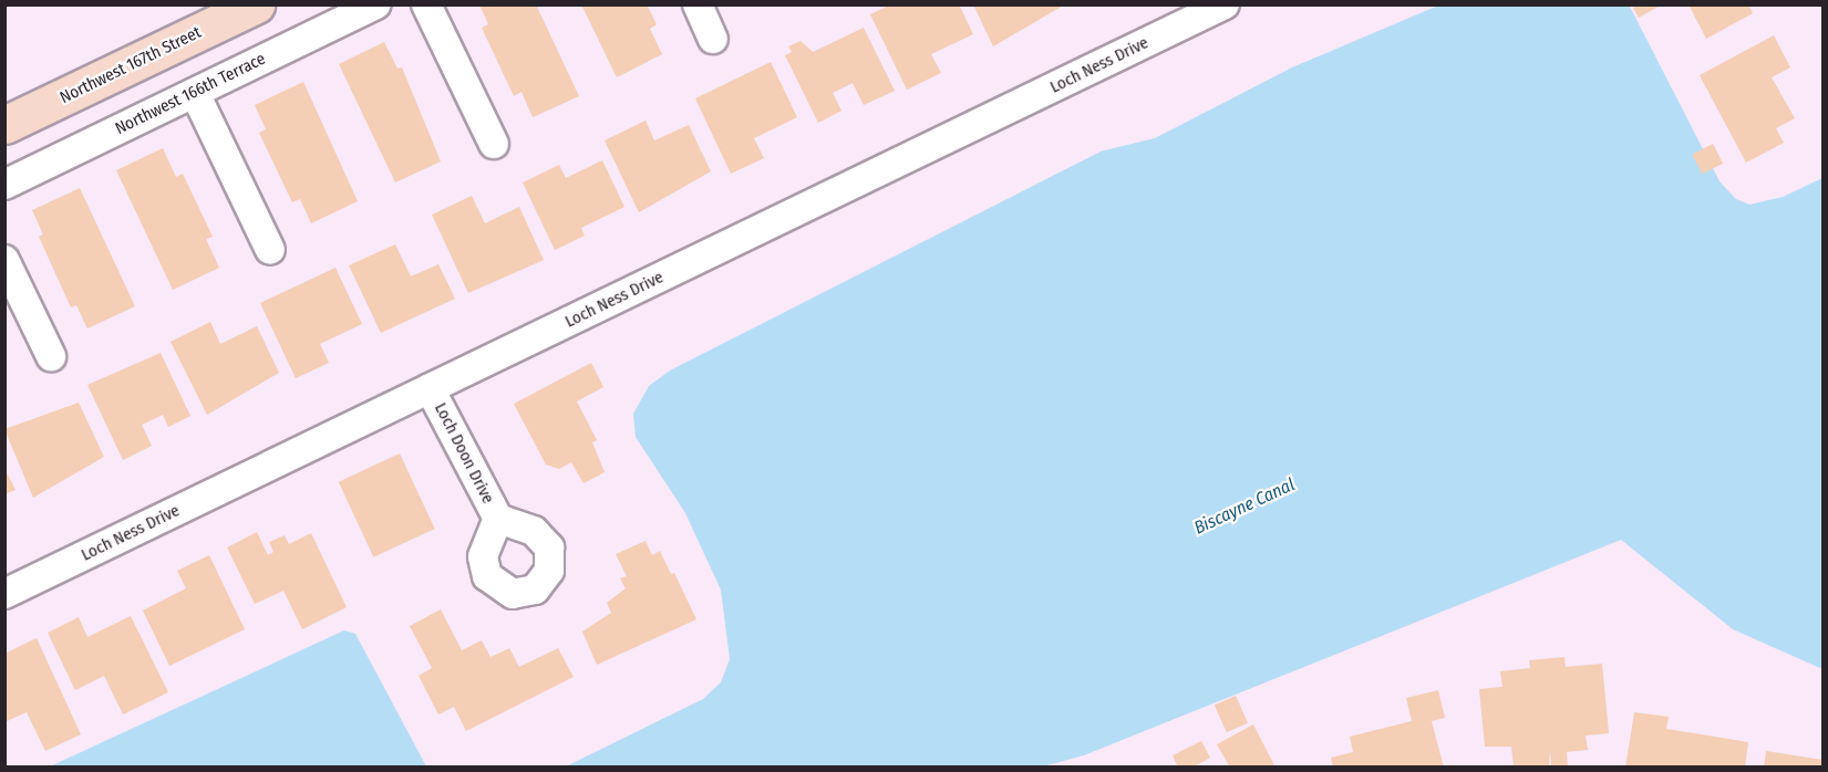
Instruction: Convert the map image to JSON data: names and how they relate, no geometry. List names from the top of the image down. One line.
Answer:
{"streets":{"street":["Northwest 167th Street","Loch Ness Drive","Northwest 166th Terrace","Loch Doon Drive"]},"crossings":[["Loch Ness Drive","Loch Doon Drive"]],"water":["Biscayne Canal"]}
